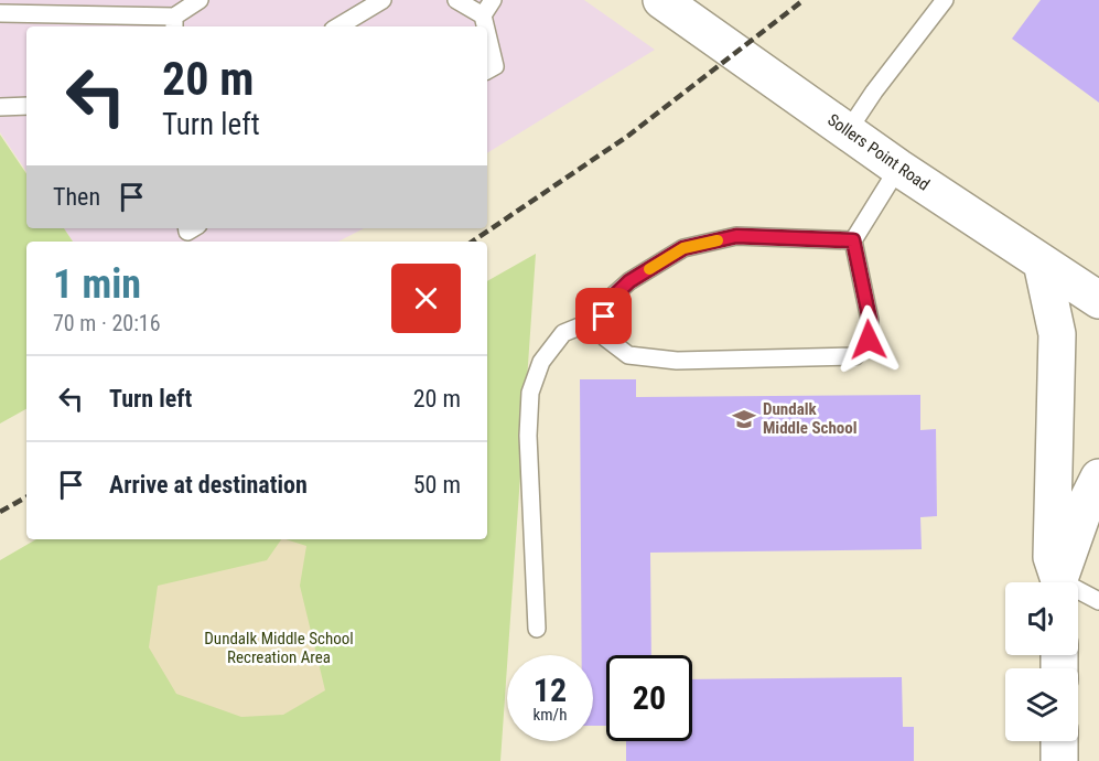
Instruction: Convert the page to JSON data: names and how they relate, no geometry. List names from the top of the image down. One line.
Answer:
{"streets":{"street":["Sollers Point Road"]},"parks":["Dundalk Middle School Recreation Area"],"places":{"school or university":["Dundalk Middle School"]},"page":{"turn":["20 m","Turn left"],"then":"Then","heading":["1 min","70 m · 20:16"],"list":[{"name":"Turn left","value":"20 m"},{"name":"Arrive at destination","value":"50 m"}],"speed":"12 km/h","limit":"20"}}
